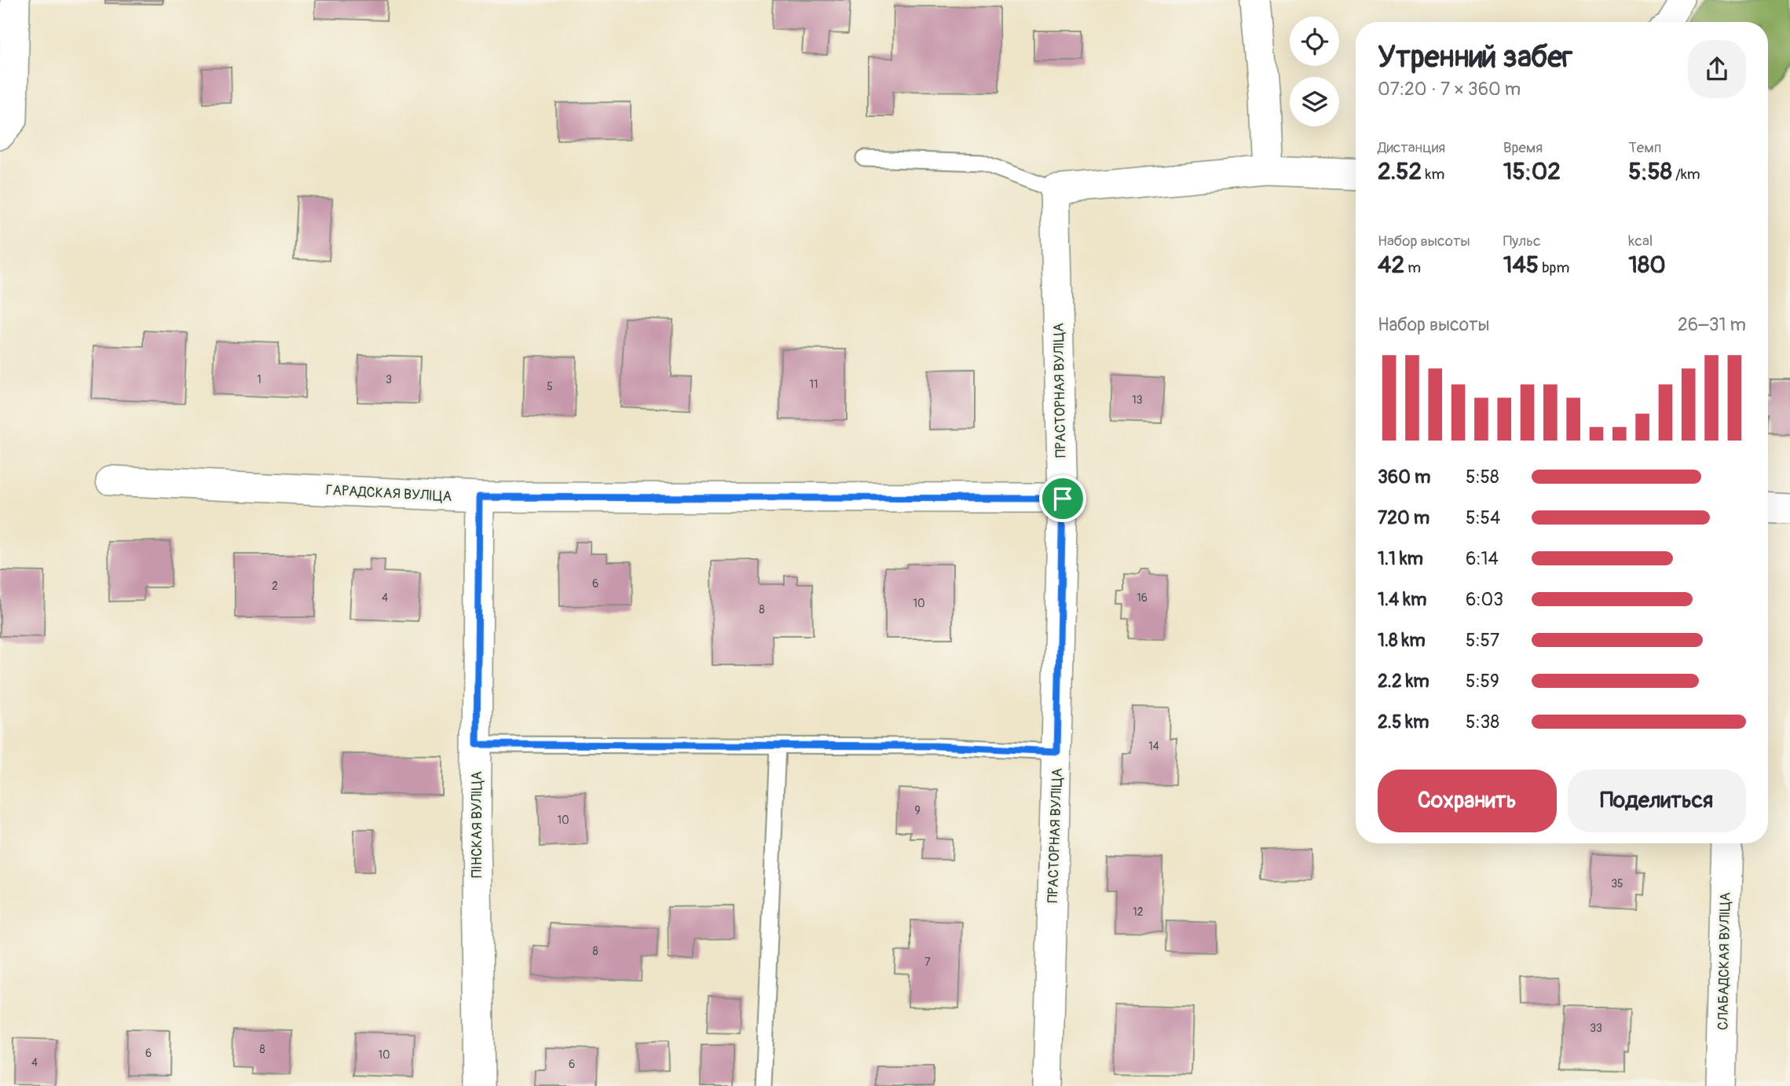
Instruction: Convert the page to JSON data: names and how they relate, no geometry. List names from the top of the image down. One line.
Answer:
{"streets":{"street":["ПРАСТОРНАЯ ВУЛІЦА","ГАРАДСКАЯ ВУЛІЦА","ПІНСКАЯ ВУЛІЦА","СЛАБАДСКАЯ ВУЛІЦА"]},"crossings":[["ПРАСТОРНАЯ ВУЛІЦА","ГАРАДСКАЯ ВУЛІЦА"],["ГАРАДСКАЯ ВУЛІЦА","ПІНСКАЯ ВУЛІЦА"]],"house_numbers":["1","3","11","5","13","6","2","4","16","10","8","14","9","10","35","12","8","7","33","8","6","10","4","6"],"page":{"heading":["Утренний забег","07:20 · 7 × 360 m"],"stats":[["Дистанция","2.52 km"],["Время","15:02"],["Темп","5:58 /km"],["Набор высоты","42 m"],["Пульс","145 bpm"],["kcal","180"]],"chart":["Набор высоты","26–31 m"],"list":[{"name":"360 m","note":"5:58"},{"name":"720 m","note":"5:54"},{"name":"1.1 km","note":"6:14"},{"name":"1.4 km","note":"6:03"},{"name":"1.8 km","note":"5:57"},{"name":"2.2 km","note":"5:59"},{"name":"2.5 km","note":"5:38"}],"buttons":["Сохранить","Поделиться"]}}
